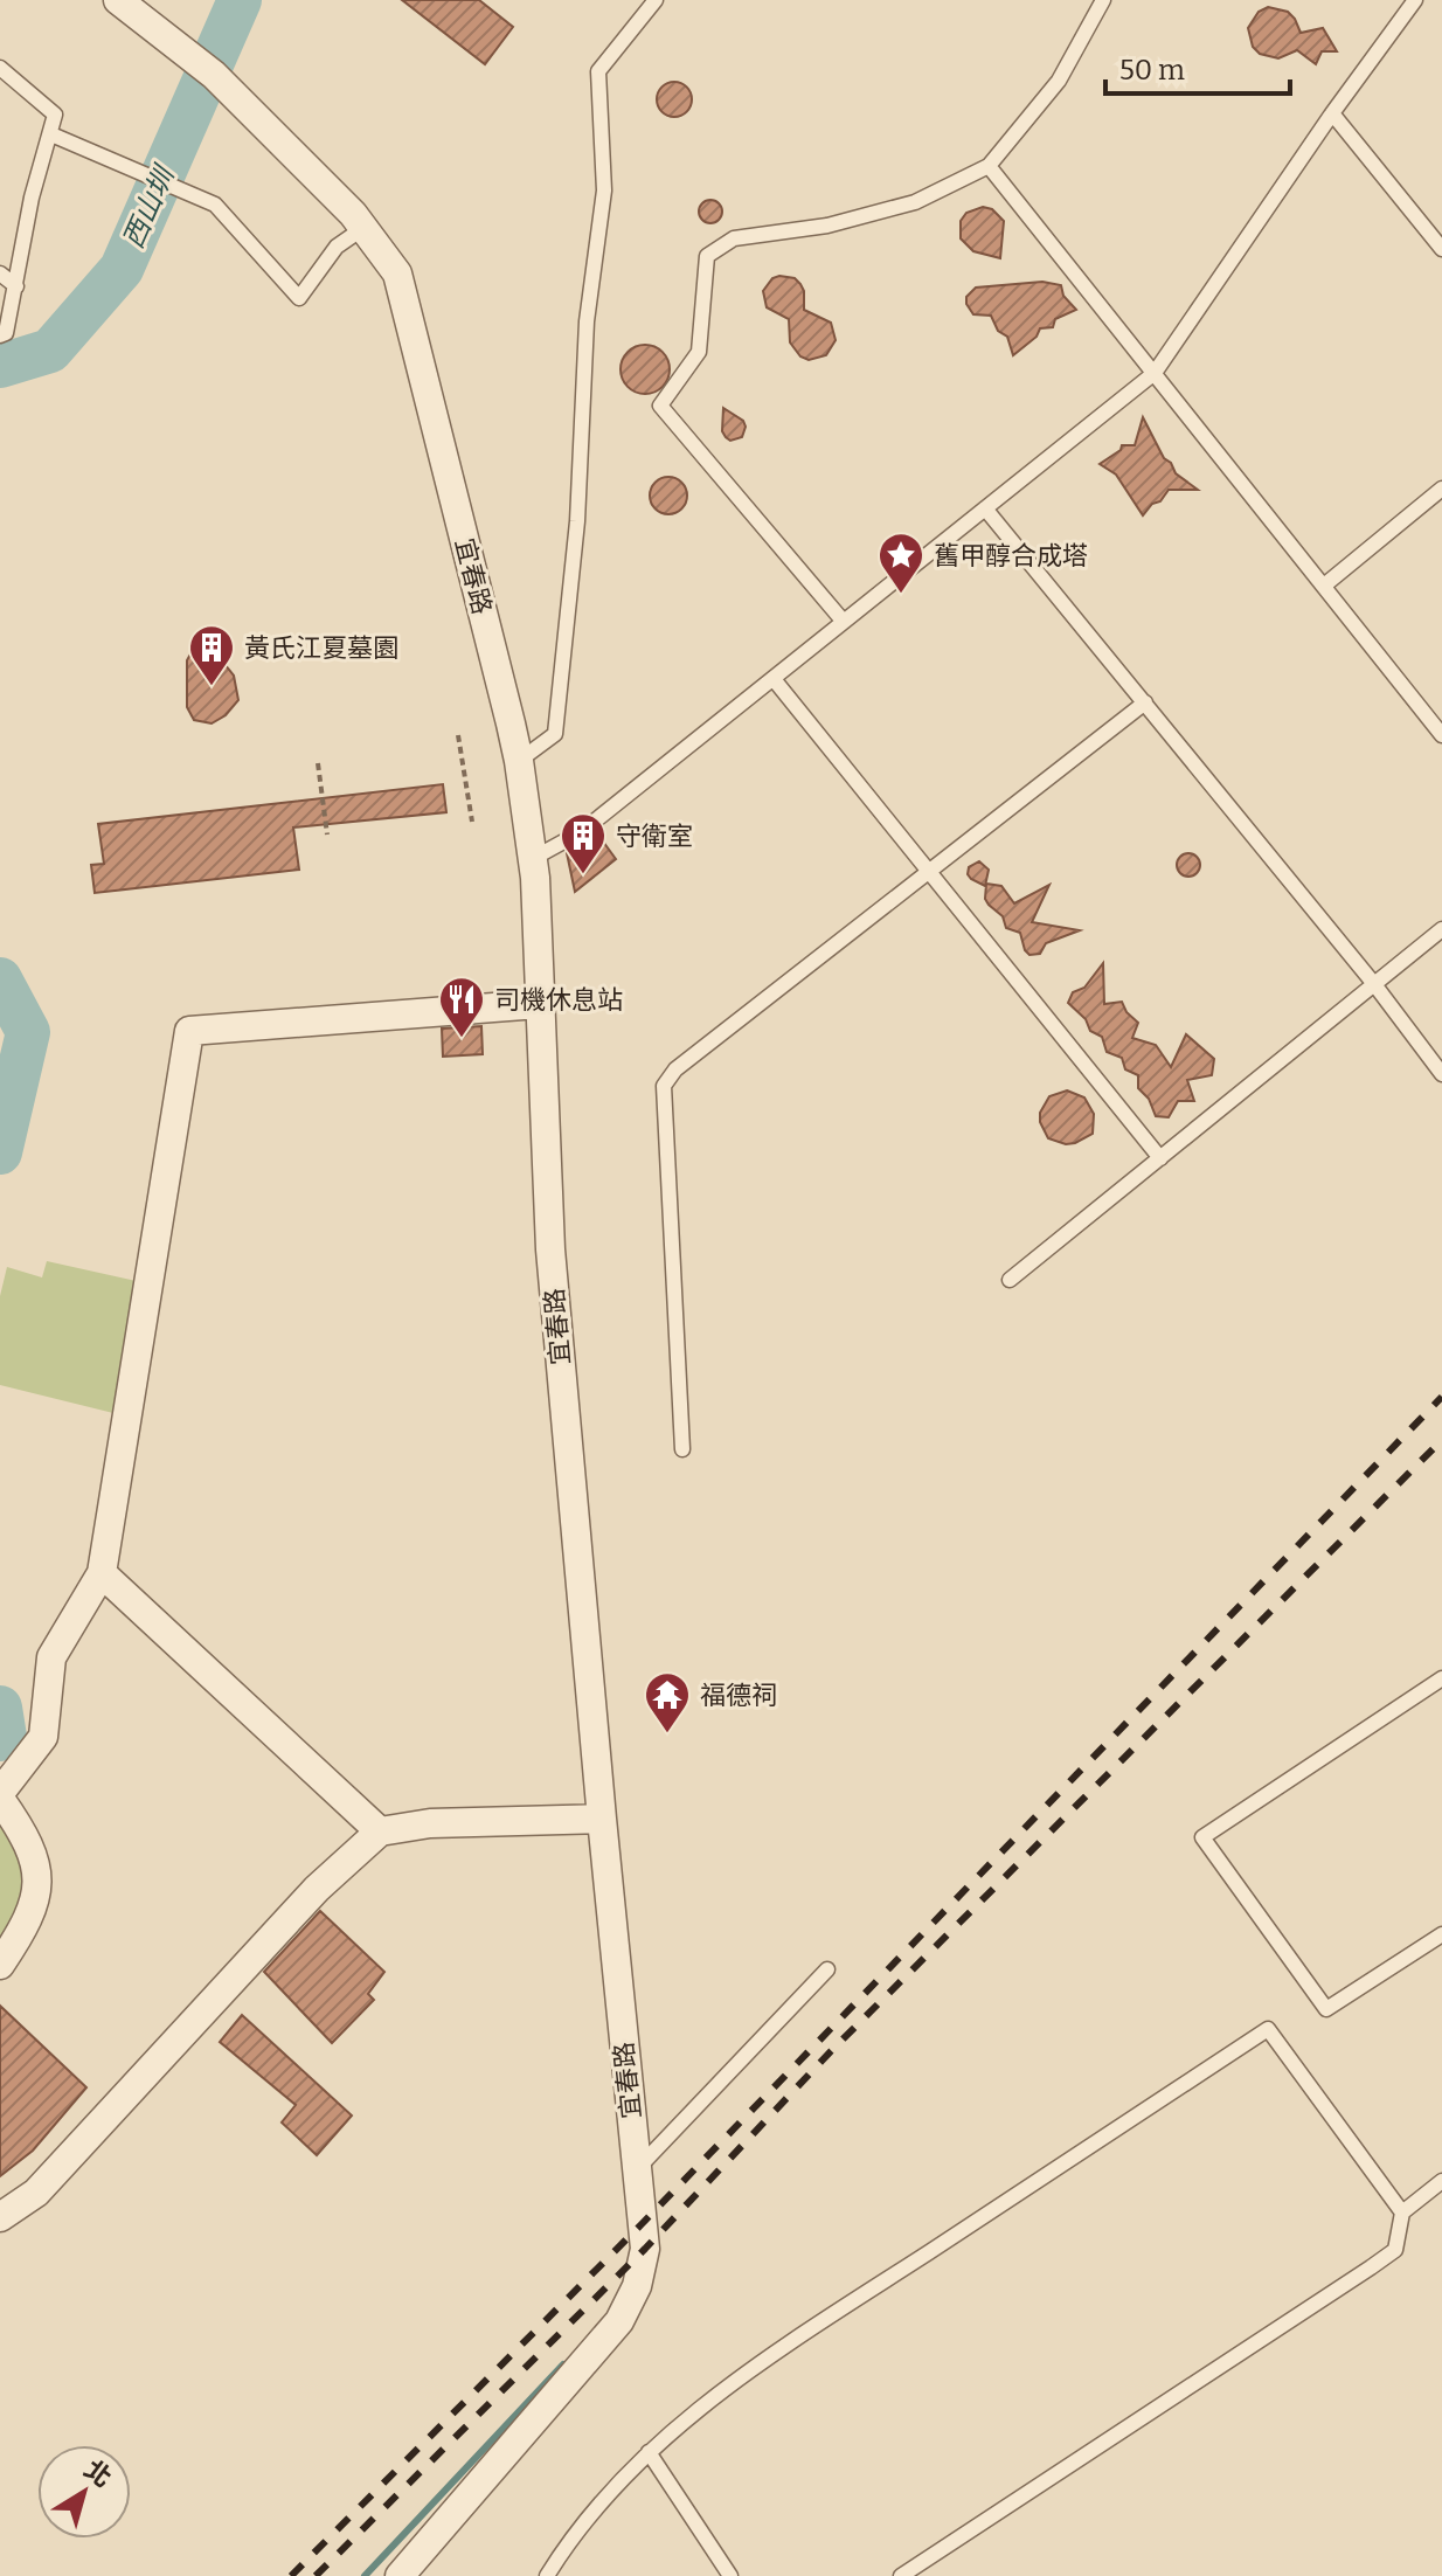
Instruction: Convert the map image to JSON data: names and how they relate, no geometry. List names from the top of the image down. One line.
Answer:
{"streets":{"street":["宜春路"]},"water":["西山圳"],"places":{"place":["舊甲醇合成塔"],"building":["黃氏江夏墓園","守衛室"],"restaurant":["司機休息站"],"temple":["福德祠"]},"scale_bar":"50 m","north":"top right"}
